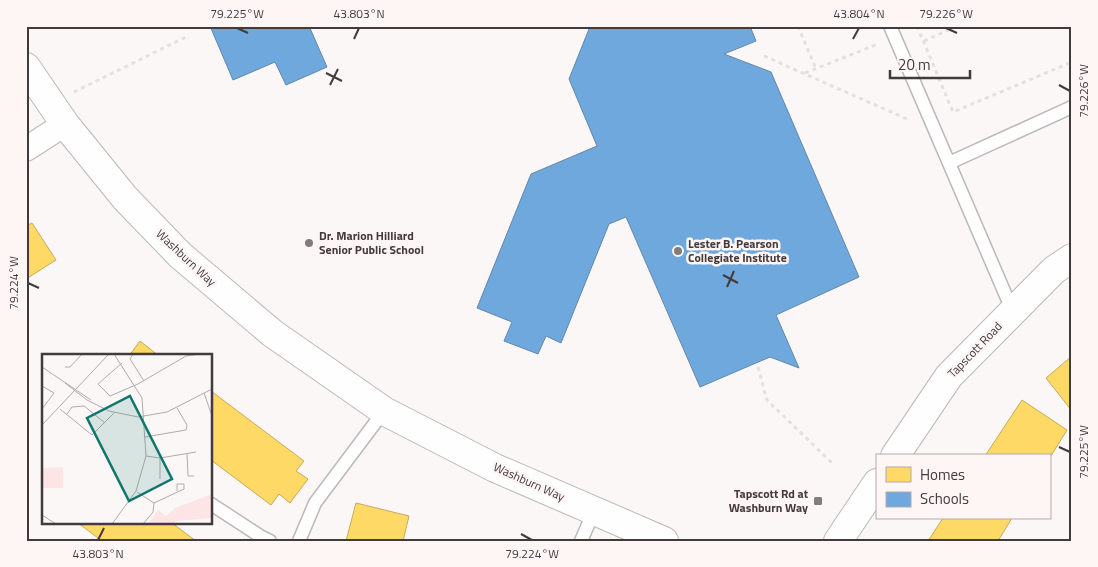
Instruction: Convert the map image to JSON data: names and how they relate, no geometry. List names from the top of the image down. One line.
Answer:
{"streets":{"street":["Washburn Way","Tapscott Road"]},"places":{"other":["Dr. Marion Hilliard Senior Public School","Lester B. Pearson Collegiate Institute"],"transit":["Tapscott Rd at Washburn Way"]},"legend":["Homes","Schools"],"scale_bar":"20 m","coordinates":["79.225°W","43.803°N","43.804°N","79.226°W","79.224°W"]}
